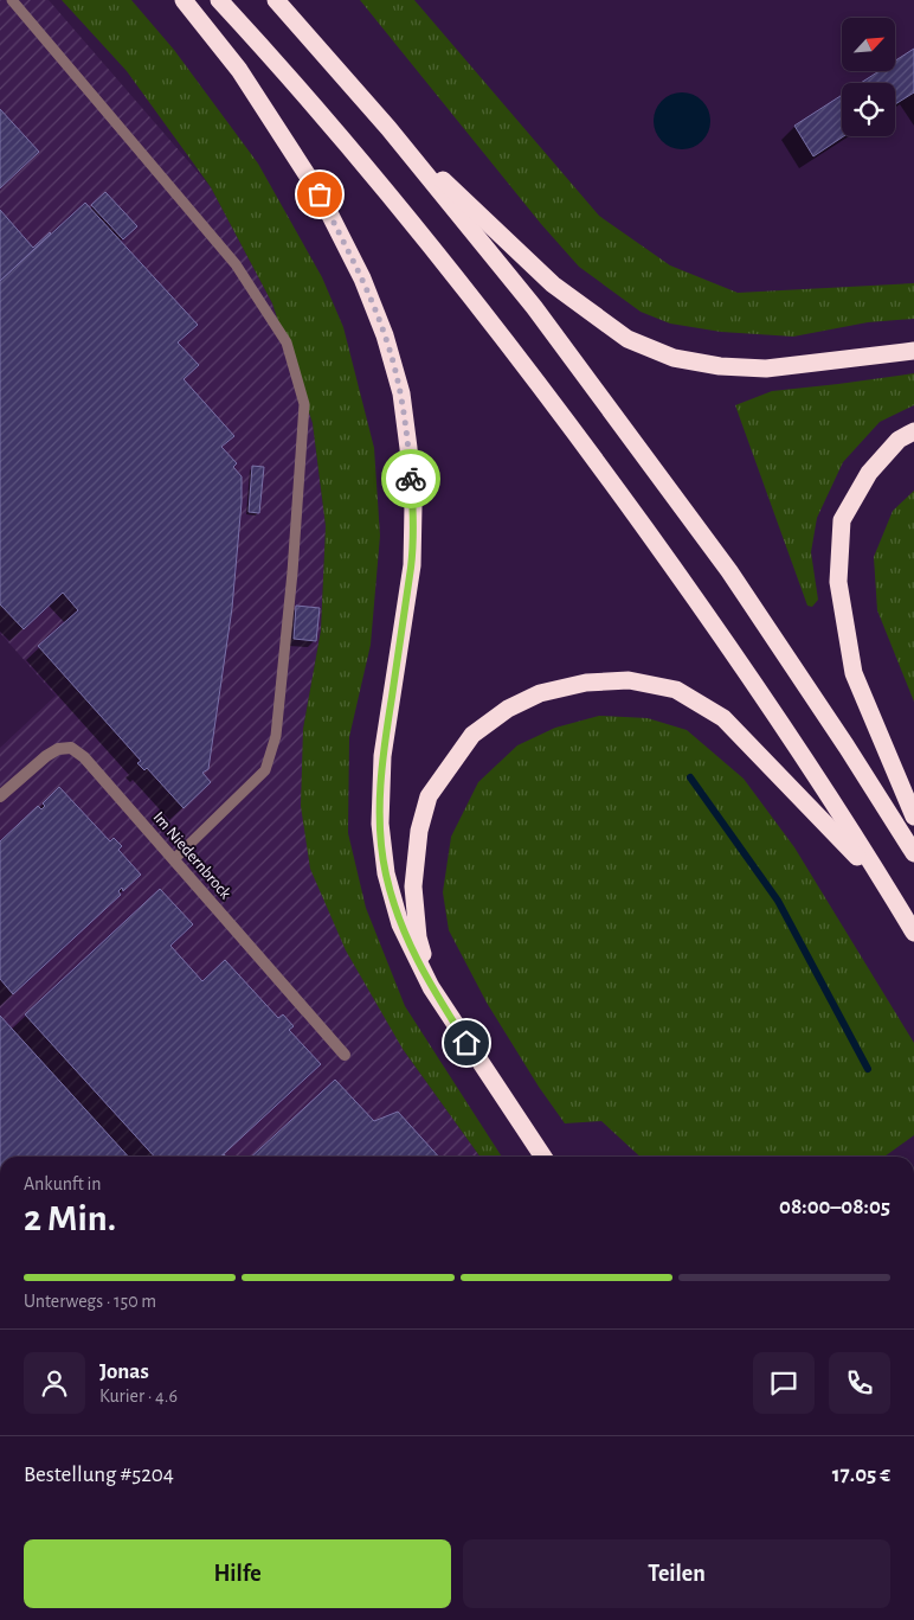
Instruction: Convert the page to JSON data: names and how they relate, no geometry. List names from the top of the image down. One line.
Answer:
{"streets":{"street":["Im Niedernbrock"]},"north":"top right","page":{"heading":["2 Min.","Ankunft in","08:00–08:05"],"panel":["Jonas","Kurier · 4.6","Bestellung #5204","17.05 €"],"bar":"Unterwegs · 150 m","buttons":["Hilfe","Teilen"]}}
